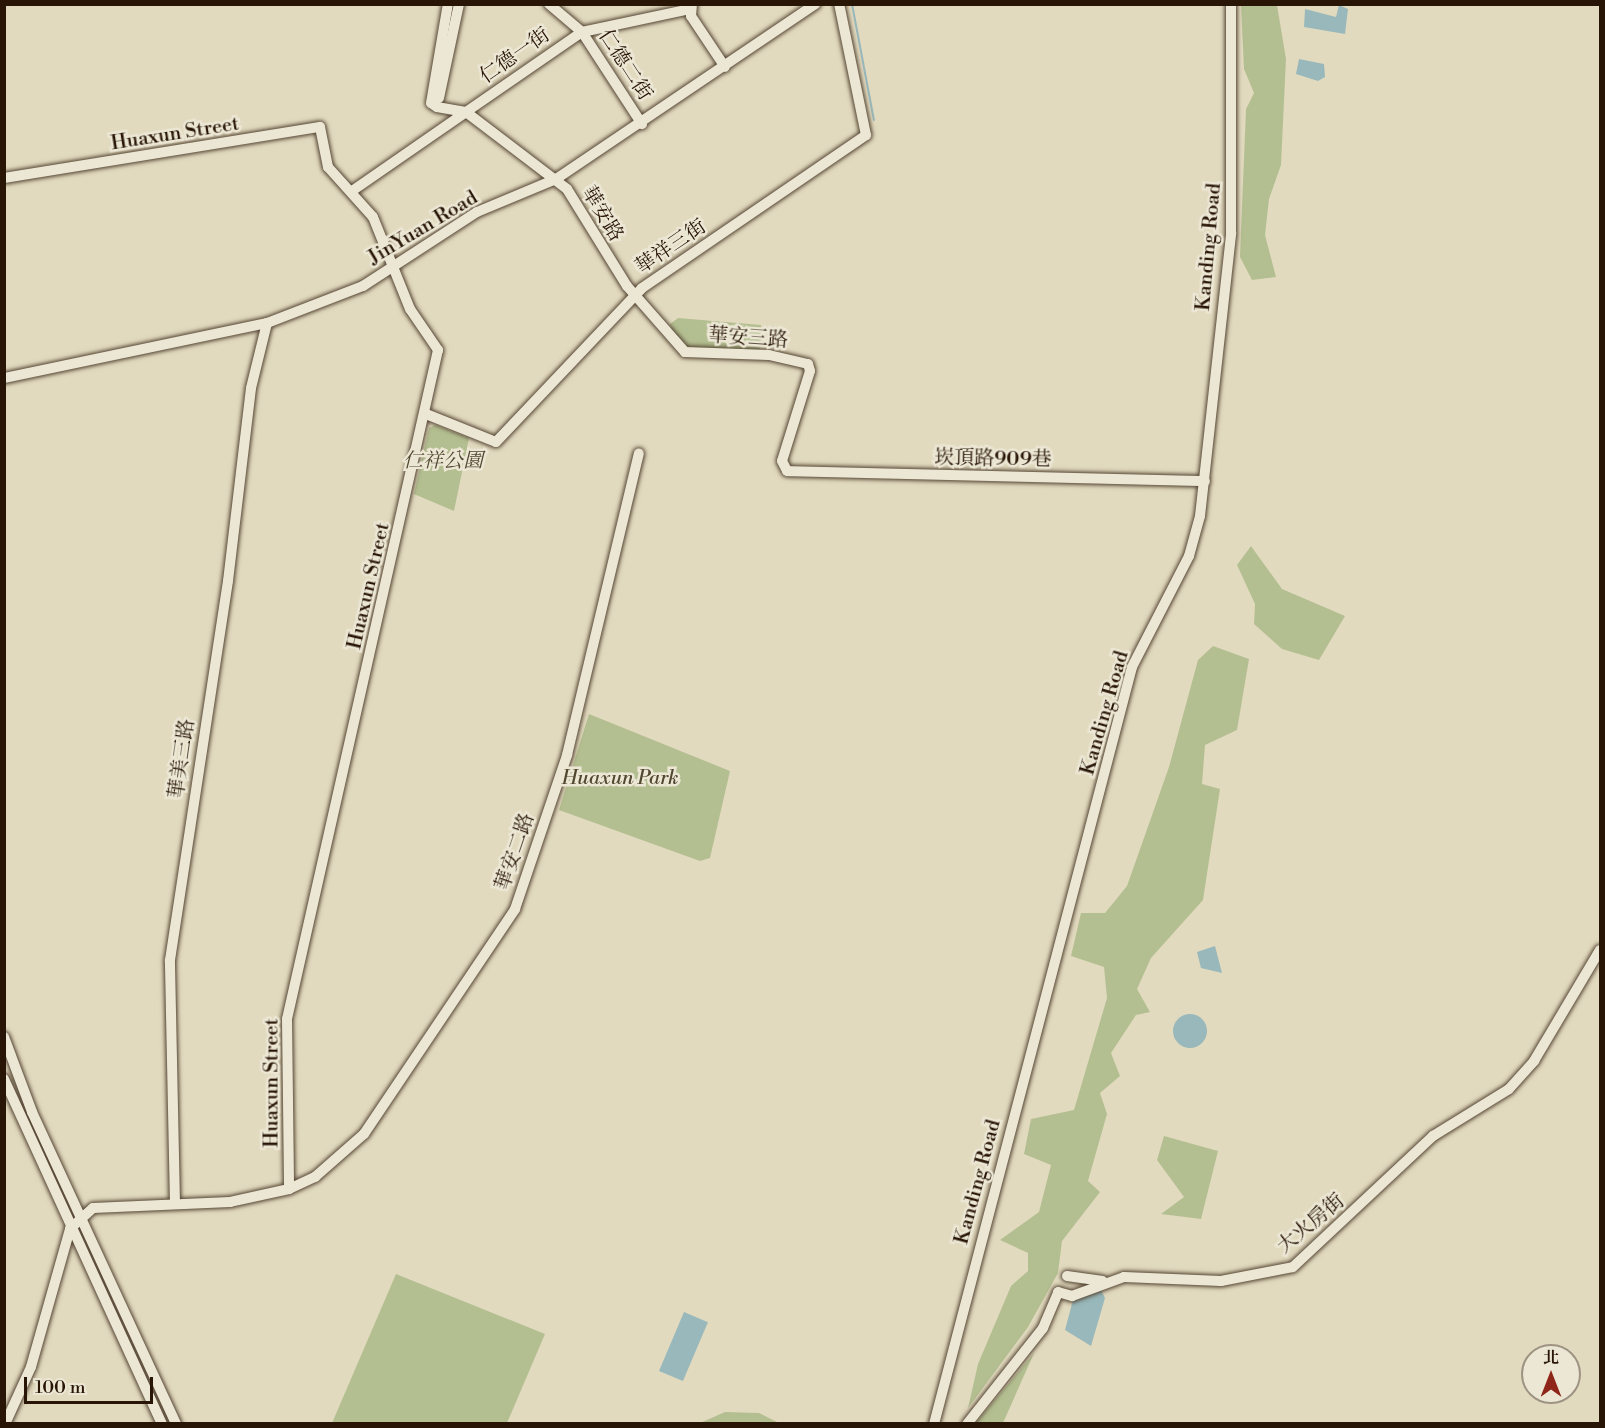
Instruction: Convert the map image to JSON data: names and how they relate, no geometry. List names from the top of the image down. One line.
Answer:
{"streets":{"street":["仁德一街","仁德二街","Huaxun Street","華安路","JinYuan Road","華祥三街","Kanding Road","華安三路","崁頂路909巷","華美三路","華安二路","大火房街"]},"crossings":[["仁德一街","仁德二街"],["仁德一街","Huaxun Street"],["仁德二街","JinYuan Road"],["Huaxun Street","JinYuan Road"],["Huaxun Street","華祥三街"],["Huaxun Street","華安二路"],["華安路","JinYuan Road"],["華安路","華祥三街"],["華安路","華安三路"],["JinYuan Road","華美三路"],["Kanding Road","崁頂路909巷"],["華安三路","崁頂路909巷"]],"parks":["仁祥公園","Huaxun Park"],"scale_bar":"100 m","north":"top"}
